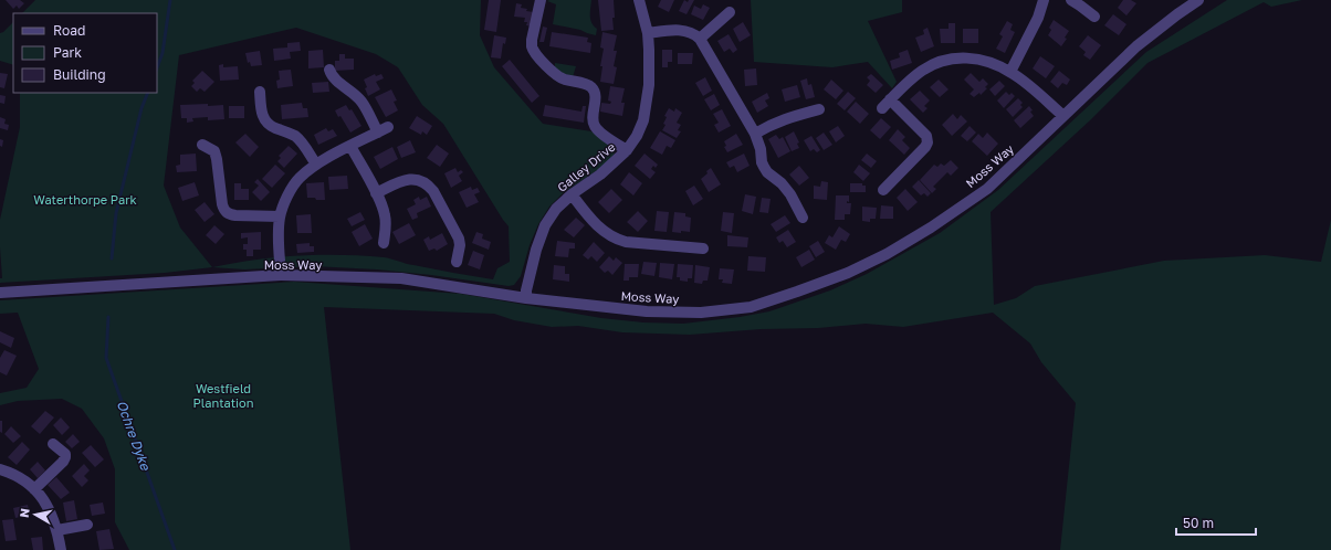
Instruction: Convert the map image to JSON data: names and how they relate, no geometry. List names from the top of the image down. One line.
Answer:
{"streets":{"street":["Moss Way","Galley Drive"]},"crossings":[["Moss Way","Galley Drive"]],"water":["Ochre Dyke"],"parks":["Waterthorpe Park","Westfield Plantation"],"legend":["Road","Park","Building"],"scale_bar":"50 m","north":"left"}
